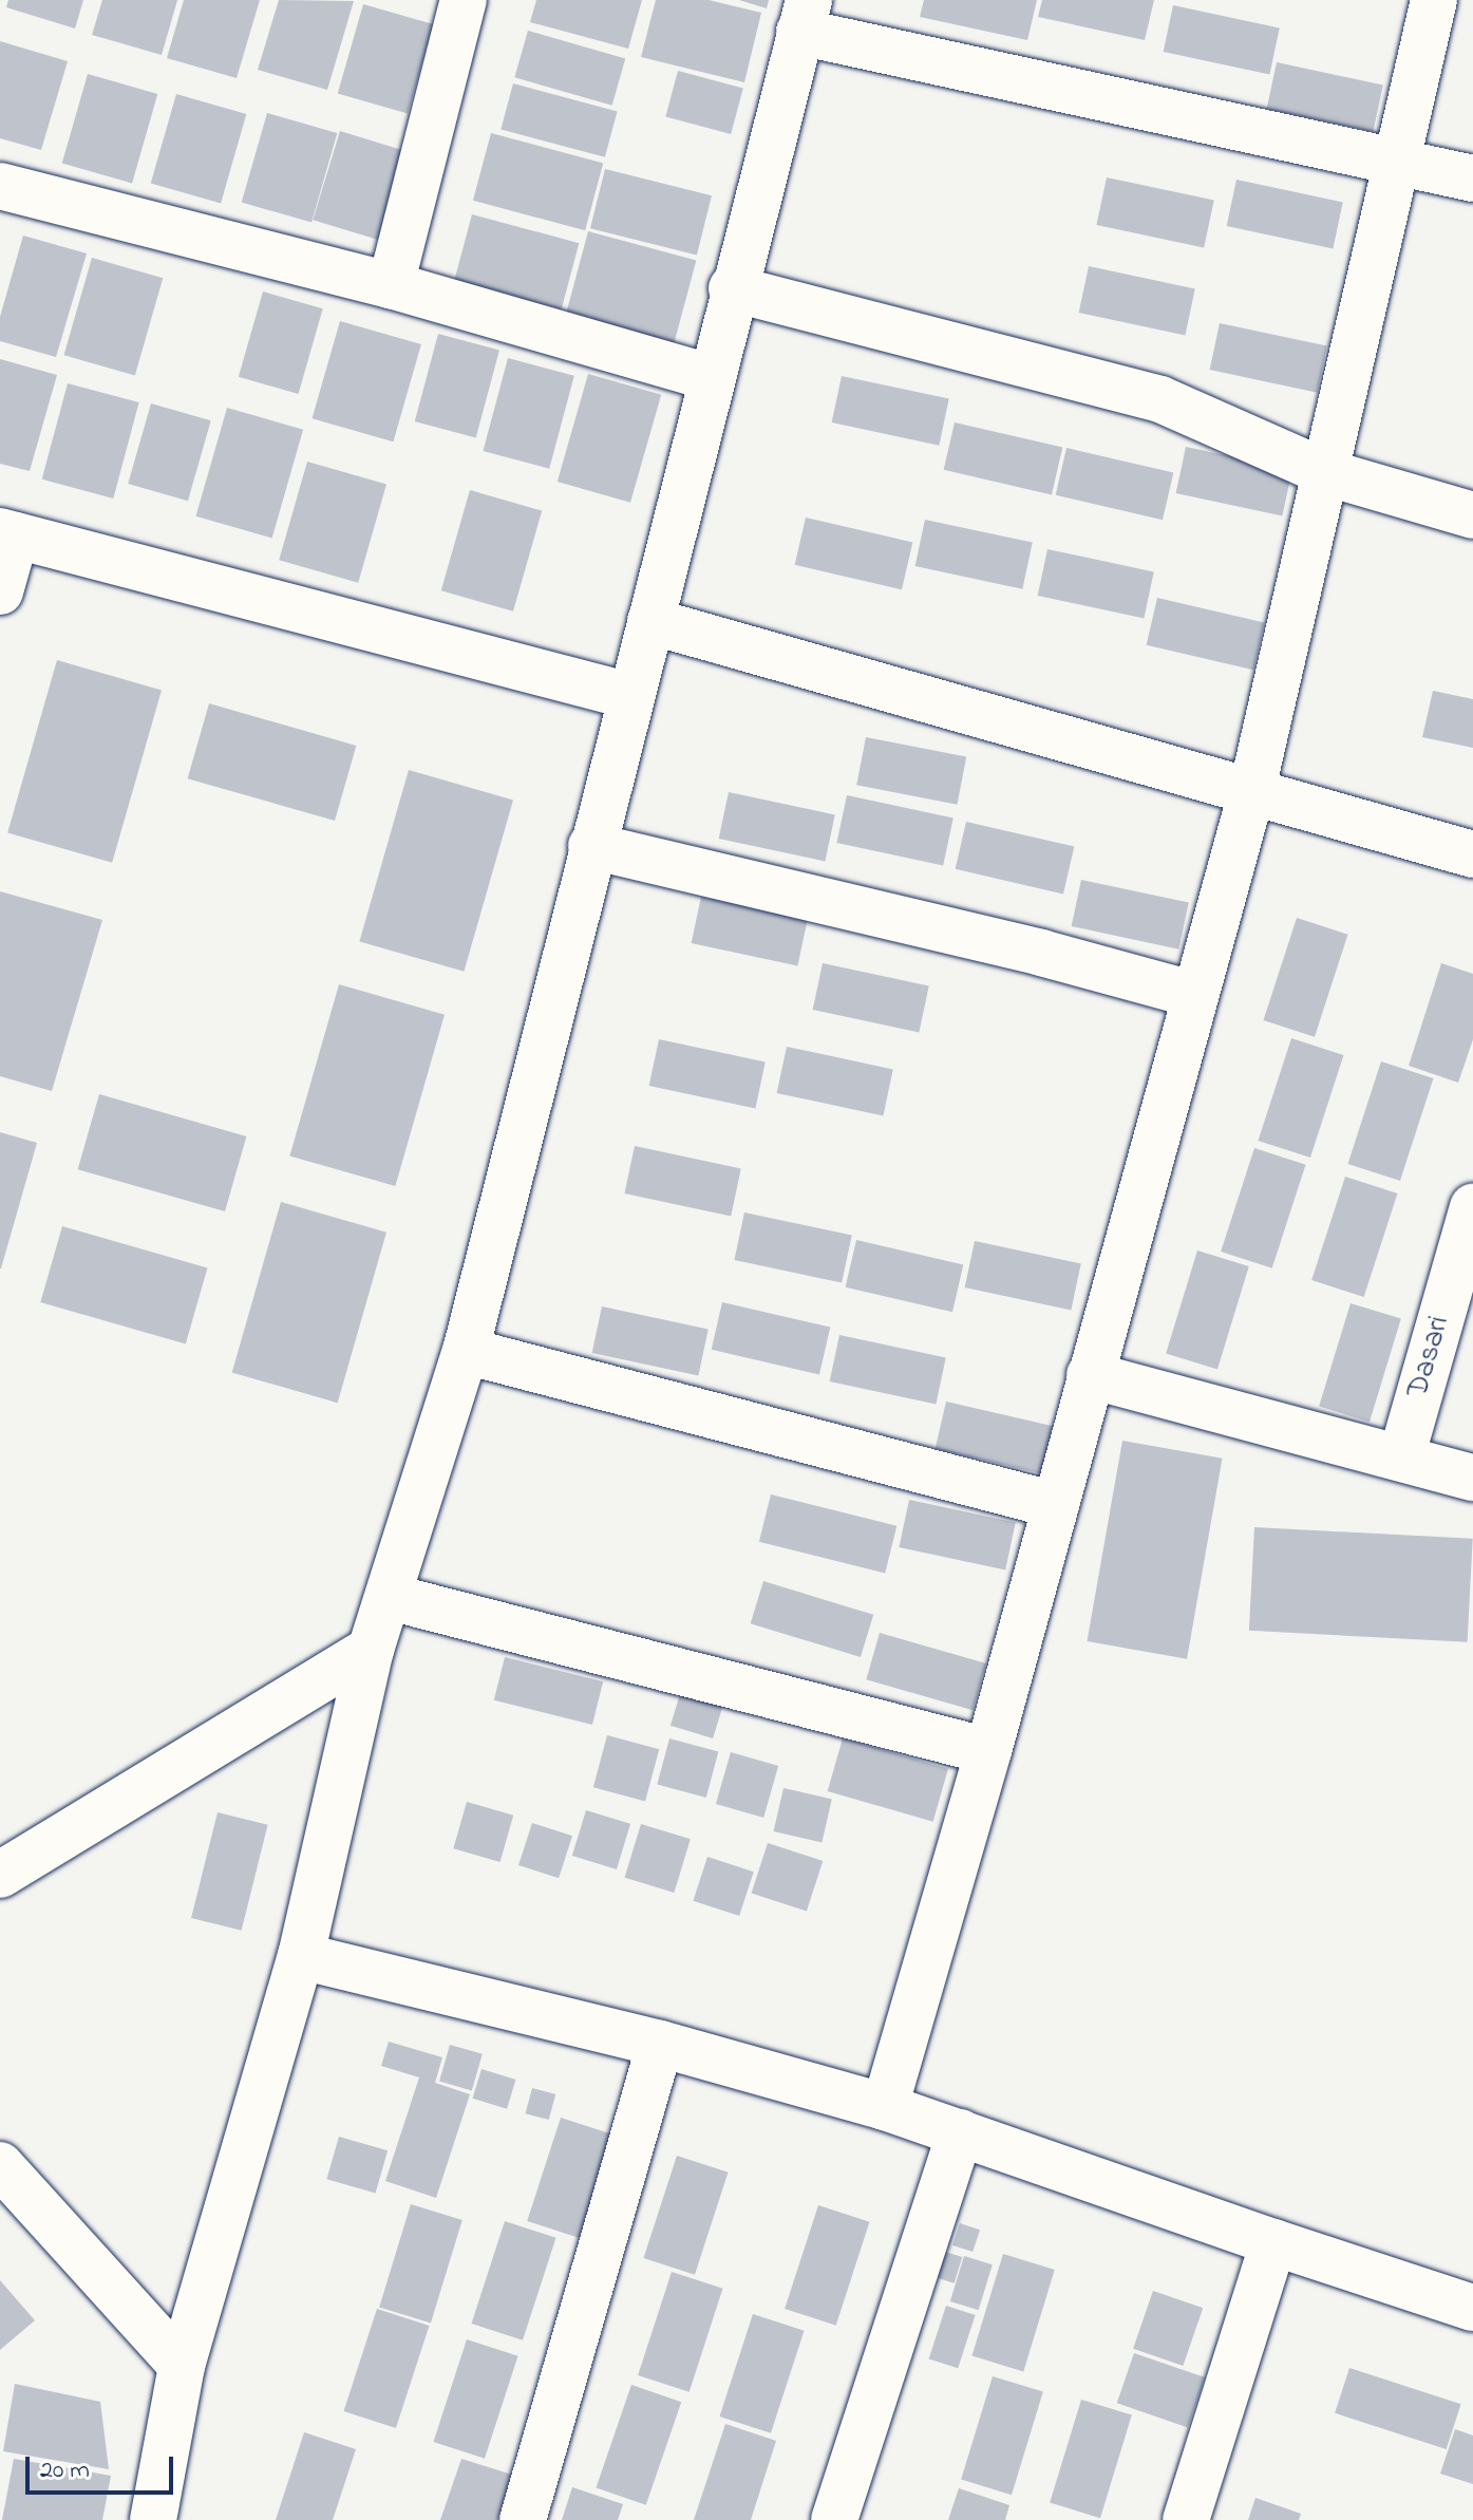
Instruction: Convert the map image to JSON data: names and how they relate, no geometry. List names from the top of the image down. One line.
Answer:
{"streets":{"street":["Dasari"]},"scale_bar":"20 m"}
